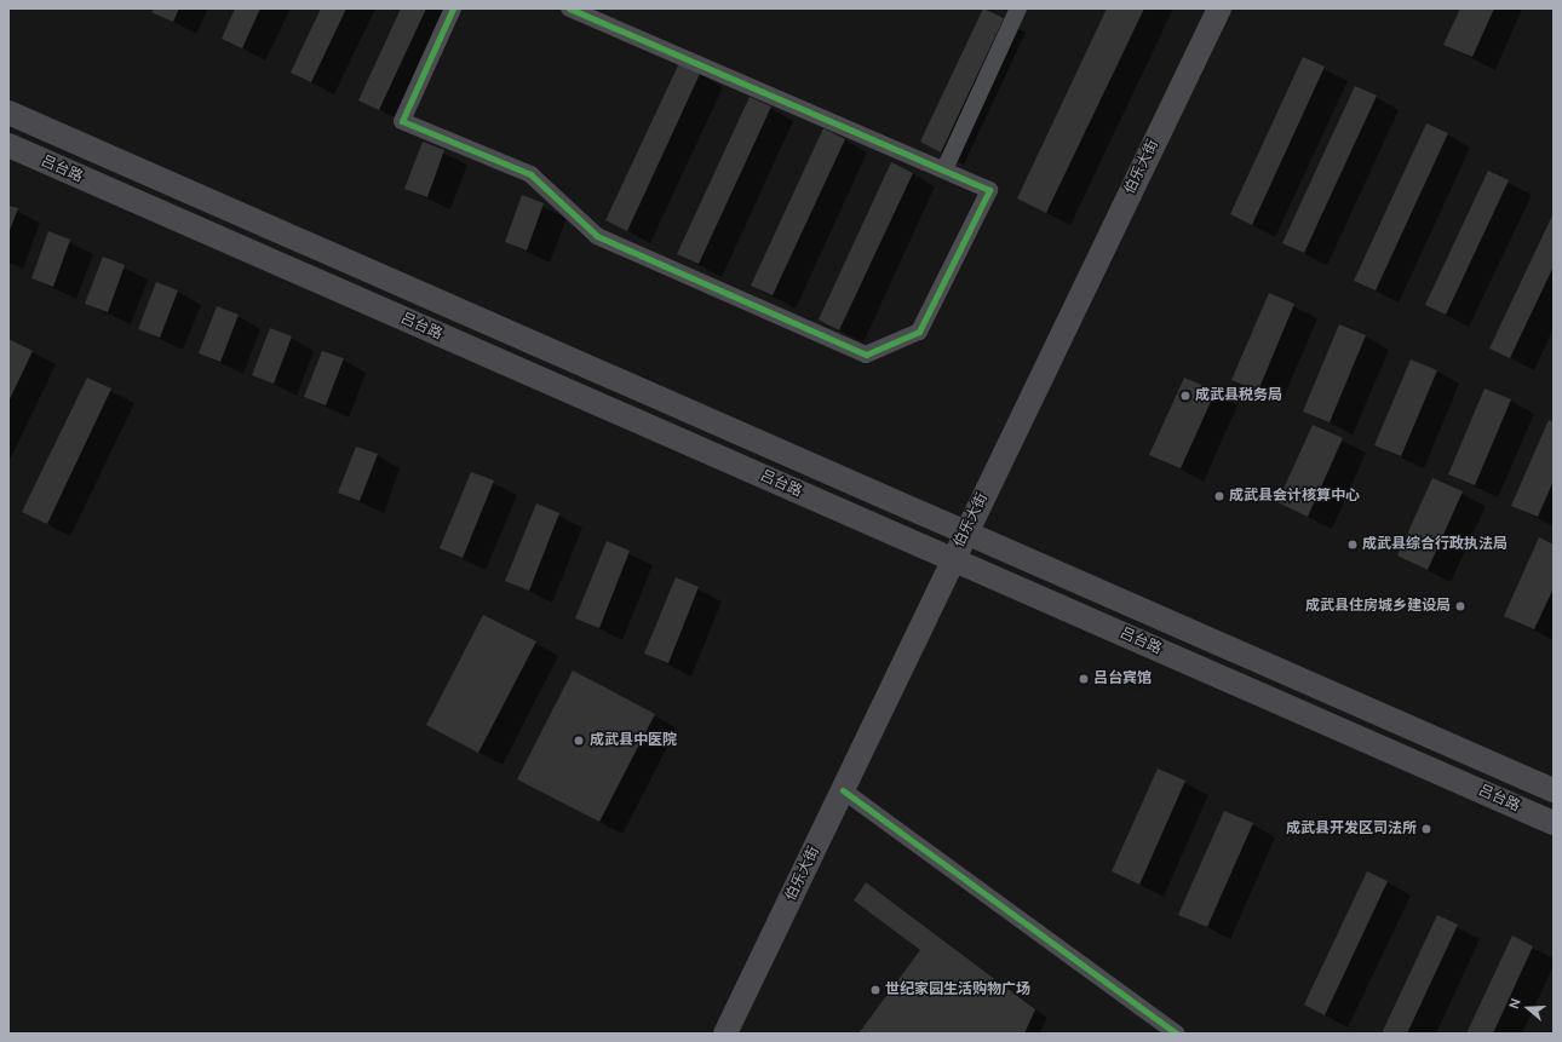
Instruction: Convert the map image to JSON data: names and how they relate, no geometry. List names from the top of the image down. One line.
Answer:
{"streets":{"main road":["伯乐大街","吕台路"]},"crossings":[["伯乐大街","吕台路"]],"places":["成武县税务局","成武县会计核算中心","成武县综合行政执法局","成武县住房城乡建设局","吕台宾馆","成武县中医院","成武县开发区司法所","世纪家园生活购物广场"],"north":"left"}
